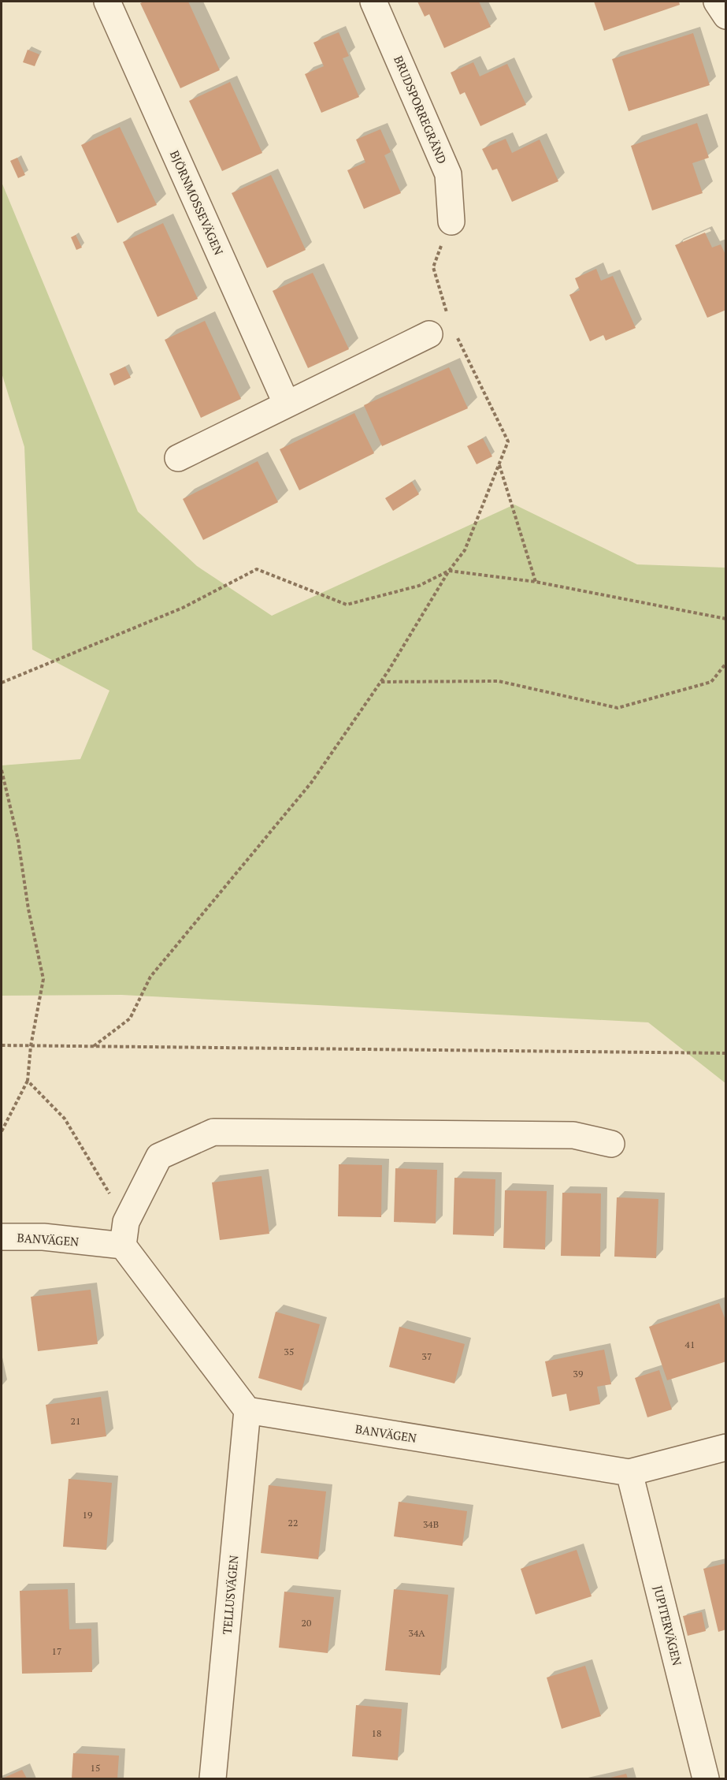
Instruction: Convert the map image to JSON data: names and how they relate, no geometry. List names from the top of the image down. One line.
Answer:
{"streets":{"street":["BRUDSPORREGRÄND","BJÖRNMOSSEVÄGEN","BANVÄGEN","TELLUSVÄGEN","JUPITERVÄGEN"]},"crossings":[["BANVÄGEN","TELLUSVÄGEN"],["BANVÄGEN","JUPITERVÄGEN"]],"house_numbers":["41","35","37","39","21","19","22","34B","20","34A","17","18","15"]}
